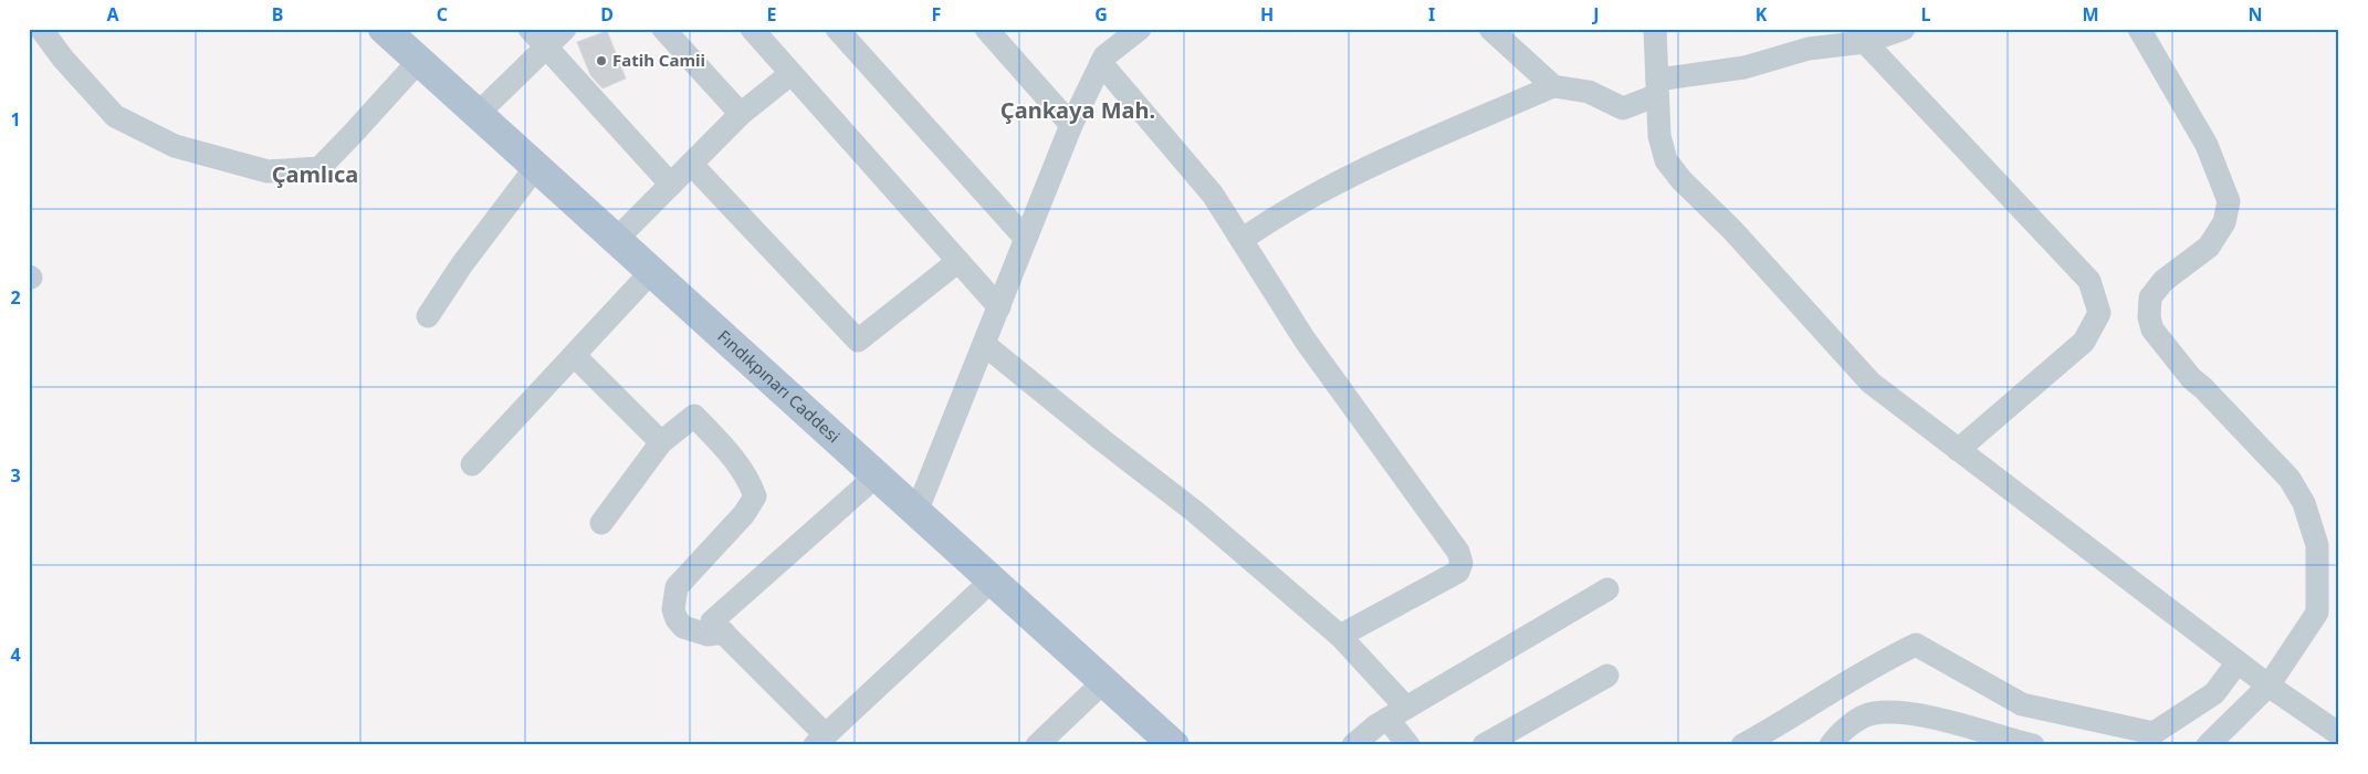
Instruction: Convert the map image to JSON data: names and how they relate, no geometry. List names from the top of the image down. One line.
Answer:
{"streets":{"main road":["Fındıkpınarı Caddesi"]},"districts":["Çankaya Mah.","Çamlıca"],"places":["Fatih Camii"],"grid":{"columns":["A","B","C","D","E","F","G","H","I","J","K","L","M","N"],"rows":["1","2","3","4"]}}
